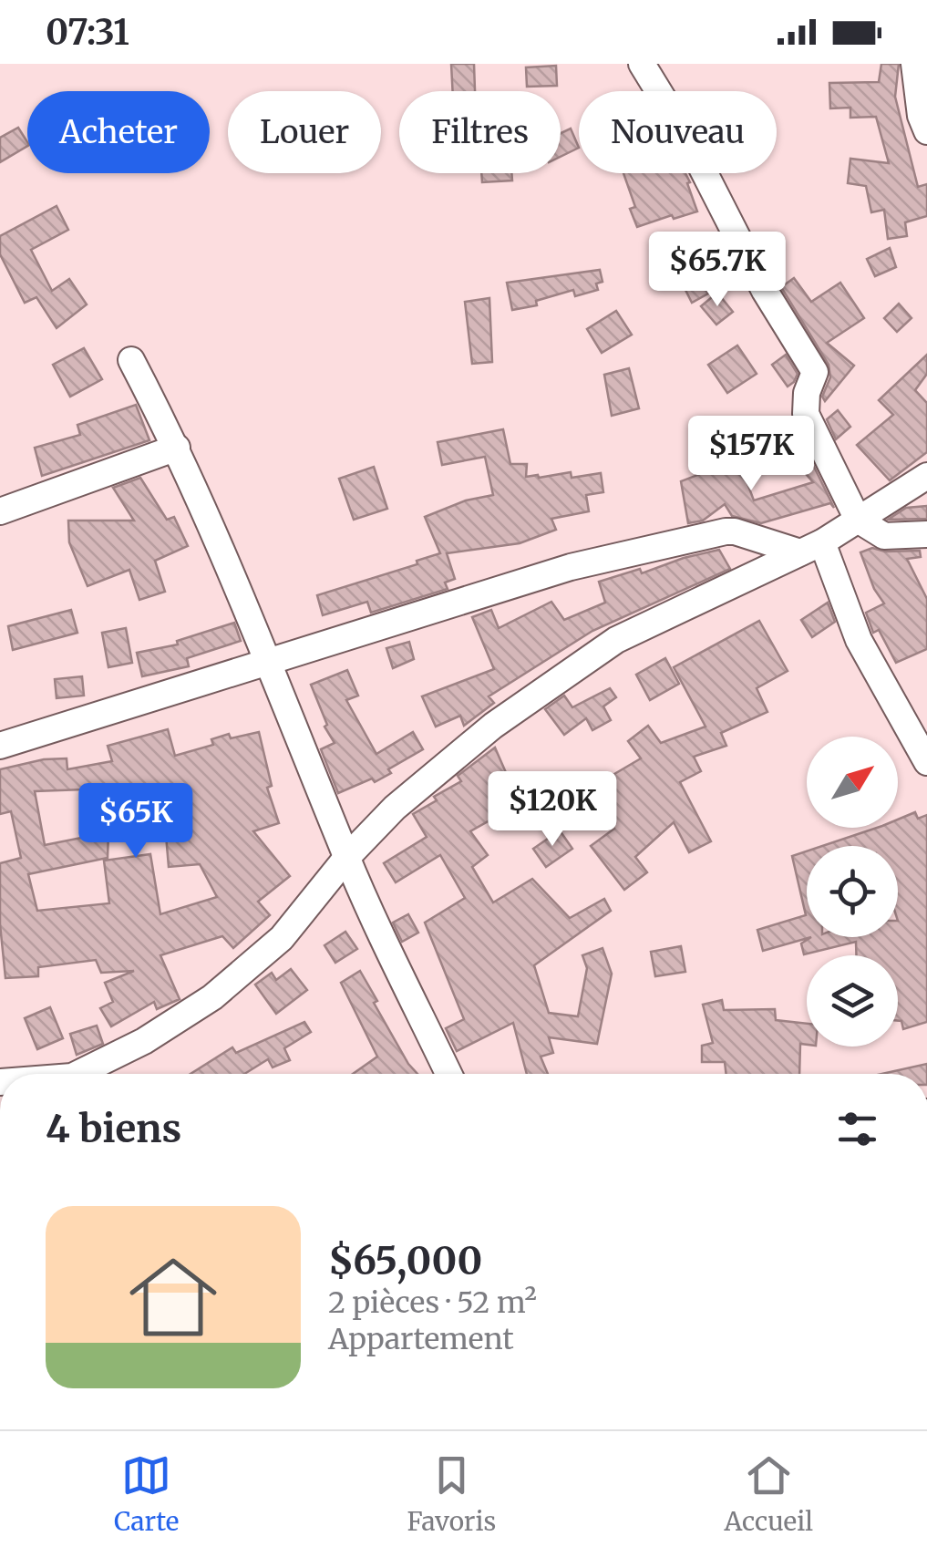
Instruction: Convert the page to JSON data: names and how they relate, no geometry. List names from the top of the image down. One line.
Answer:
{"north":"top right","page":{"status":"07:31","chip":["Acheter","Louer","Filtres","Nouveau"],"price":["$65.7K","$157K","$120K","$65K"],"heading":"4 biens","list":[{"name":"$65,000","note":"2 pièces · 52 m² · Appartement"}],"tabs":["Carte","Favoris","Accueil"]}}
